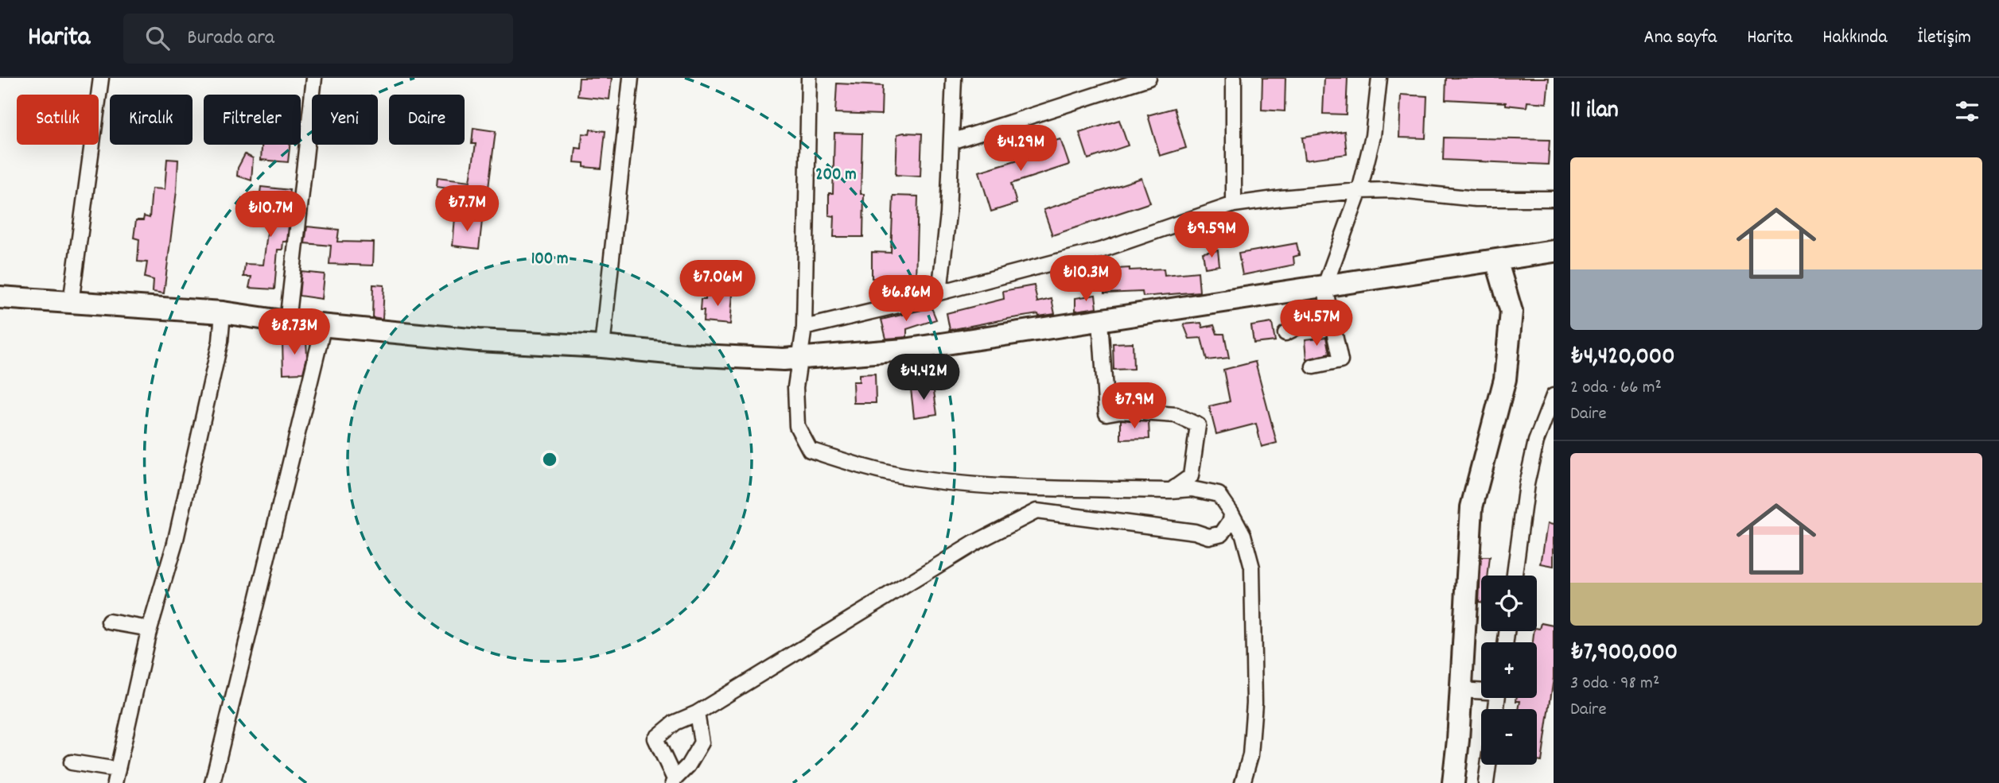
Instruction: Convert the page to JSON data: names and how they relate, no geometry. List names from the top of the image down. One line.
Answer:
{"page":{"header":"Harita","search":"Burada ara","nav":["Ana sayfa","Harita","Hakkında","İletişim"],"heading":"11 ilan","chip":["Satılık","Kiralık","Filtreler","Yeni","Daire"],"price":["₺4.29M","₺7.7M","₺10.7M","₺9.59M","₺10.3M","₺7.06M","₺6.86M","₺4.57M","₺8.73M","₺4.42M","₺7.9M"],"list":[{"name":"₺4,420,000","note":"2 oda · 66 m² · Daire"},{"name":"₺7,900,000","note":"3 oda · 98 m² · Daire"}],"map_buttons":["+","−"]},"rings":["200 m","100 m"]}
